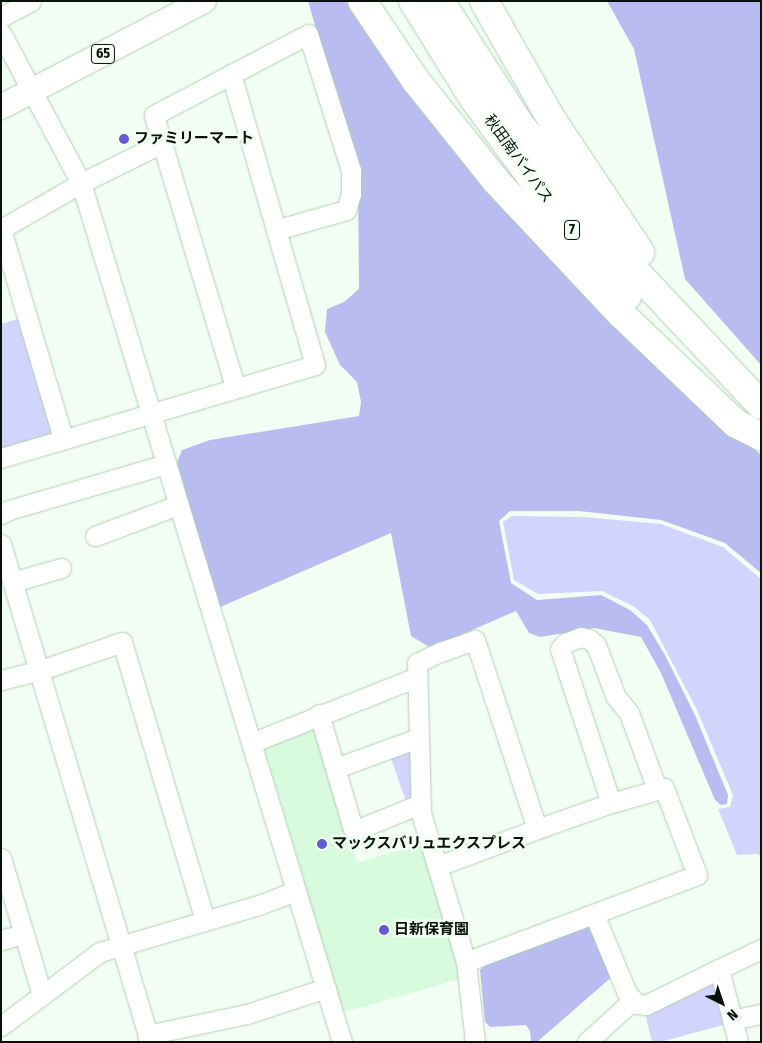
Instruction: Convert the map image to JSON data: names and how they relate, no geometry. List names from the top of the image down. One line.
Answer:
{"streets":{"highway":["秋田南バイパス","7"],"main road":["65"]},"places":["ファミリーマート","マックスバリュエクスプレス","日新保育園"],"north":"bottom right"}
